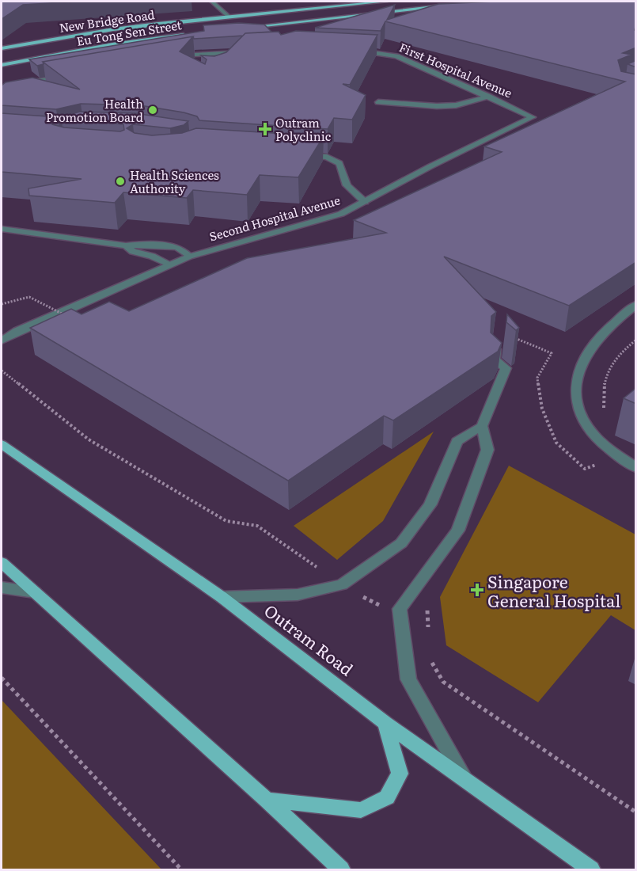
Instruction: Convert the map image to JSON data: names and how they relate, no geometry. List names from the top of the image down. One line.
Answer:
{"streets":{"main road":["New Bridge Road","Eu Tong Sen Street","Outram Road"],"street":["First Hospital Avenue","Second Hospital Avenue"]},"crossings":[["First Hospital Avenue","Second Hospital Avenue"]],"places":{"other":["Health Promotion Board","Health Sciences Authority"],"health":["Outram Polyclinic","Singapore General Hospital"]}}
